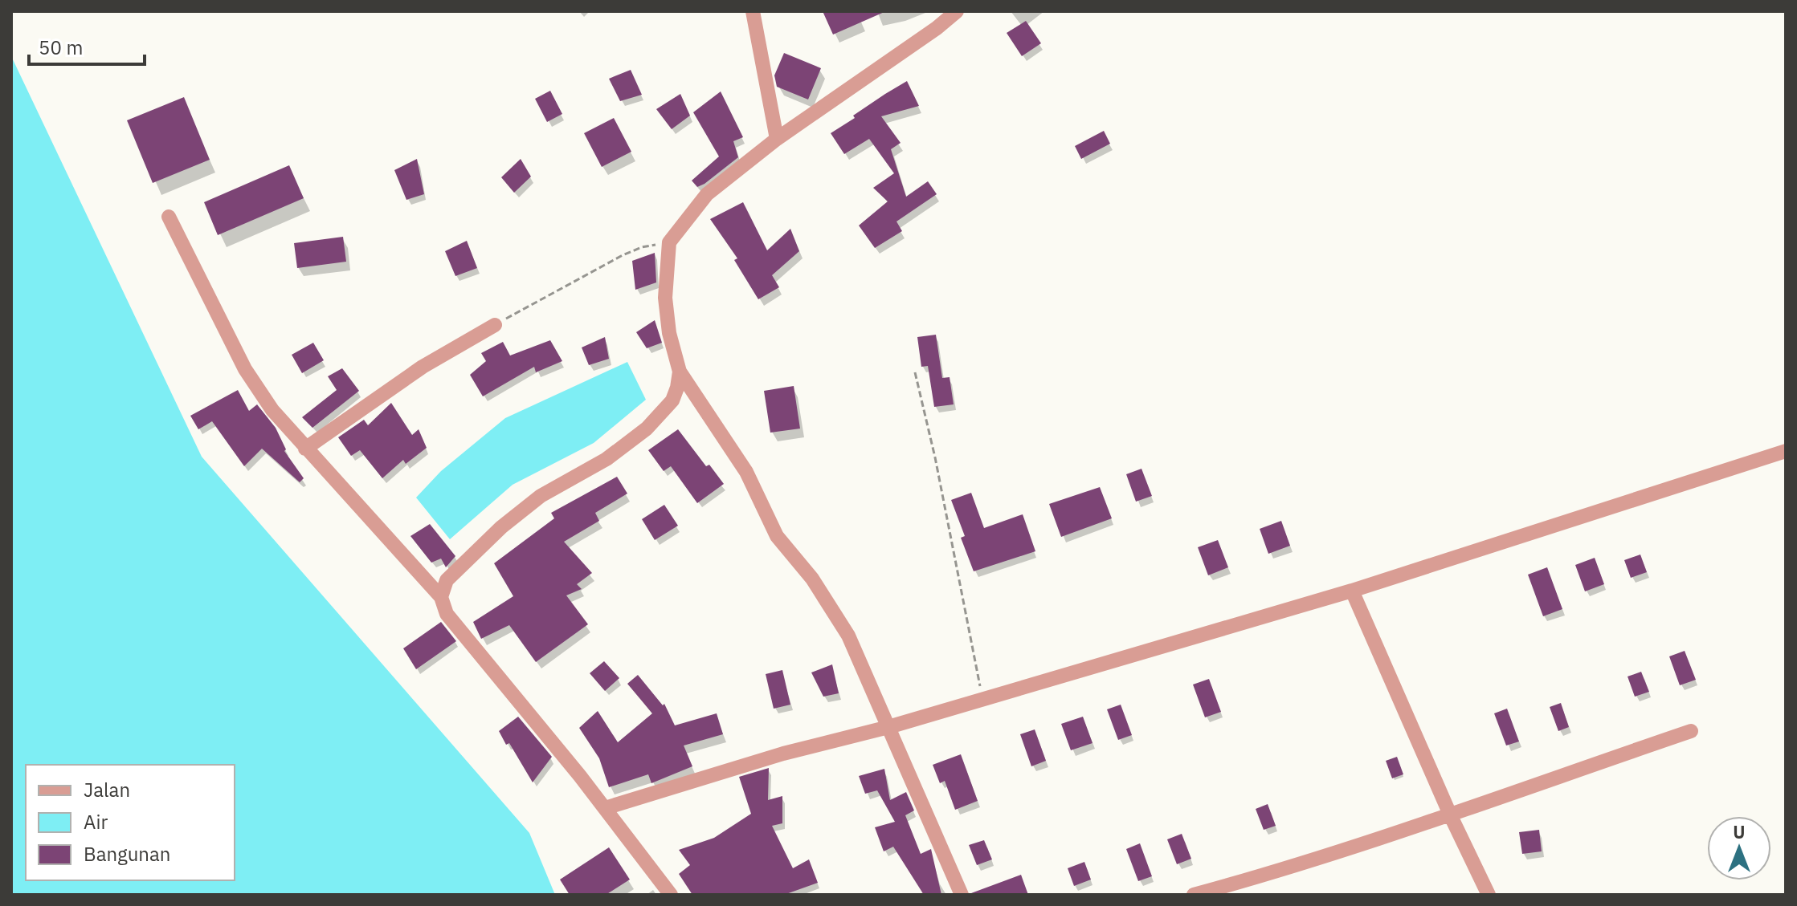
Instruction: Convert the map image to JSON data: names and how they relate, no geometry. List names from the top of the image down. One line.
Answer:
{"legend":["Jalan","Air","Bangunan"],"scale_bar":"50 m","north":"top"}
